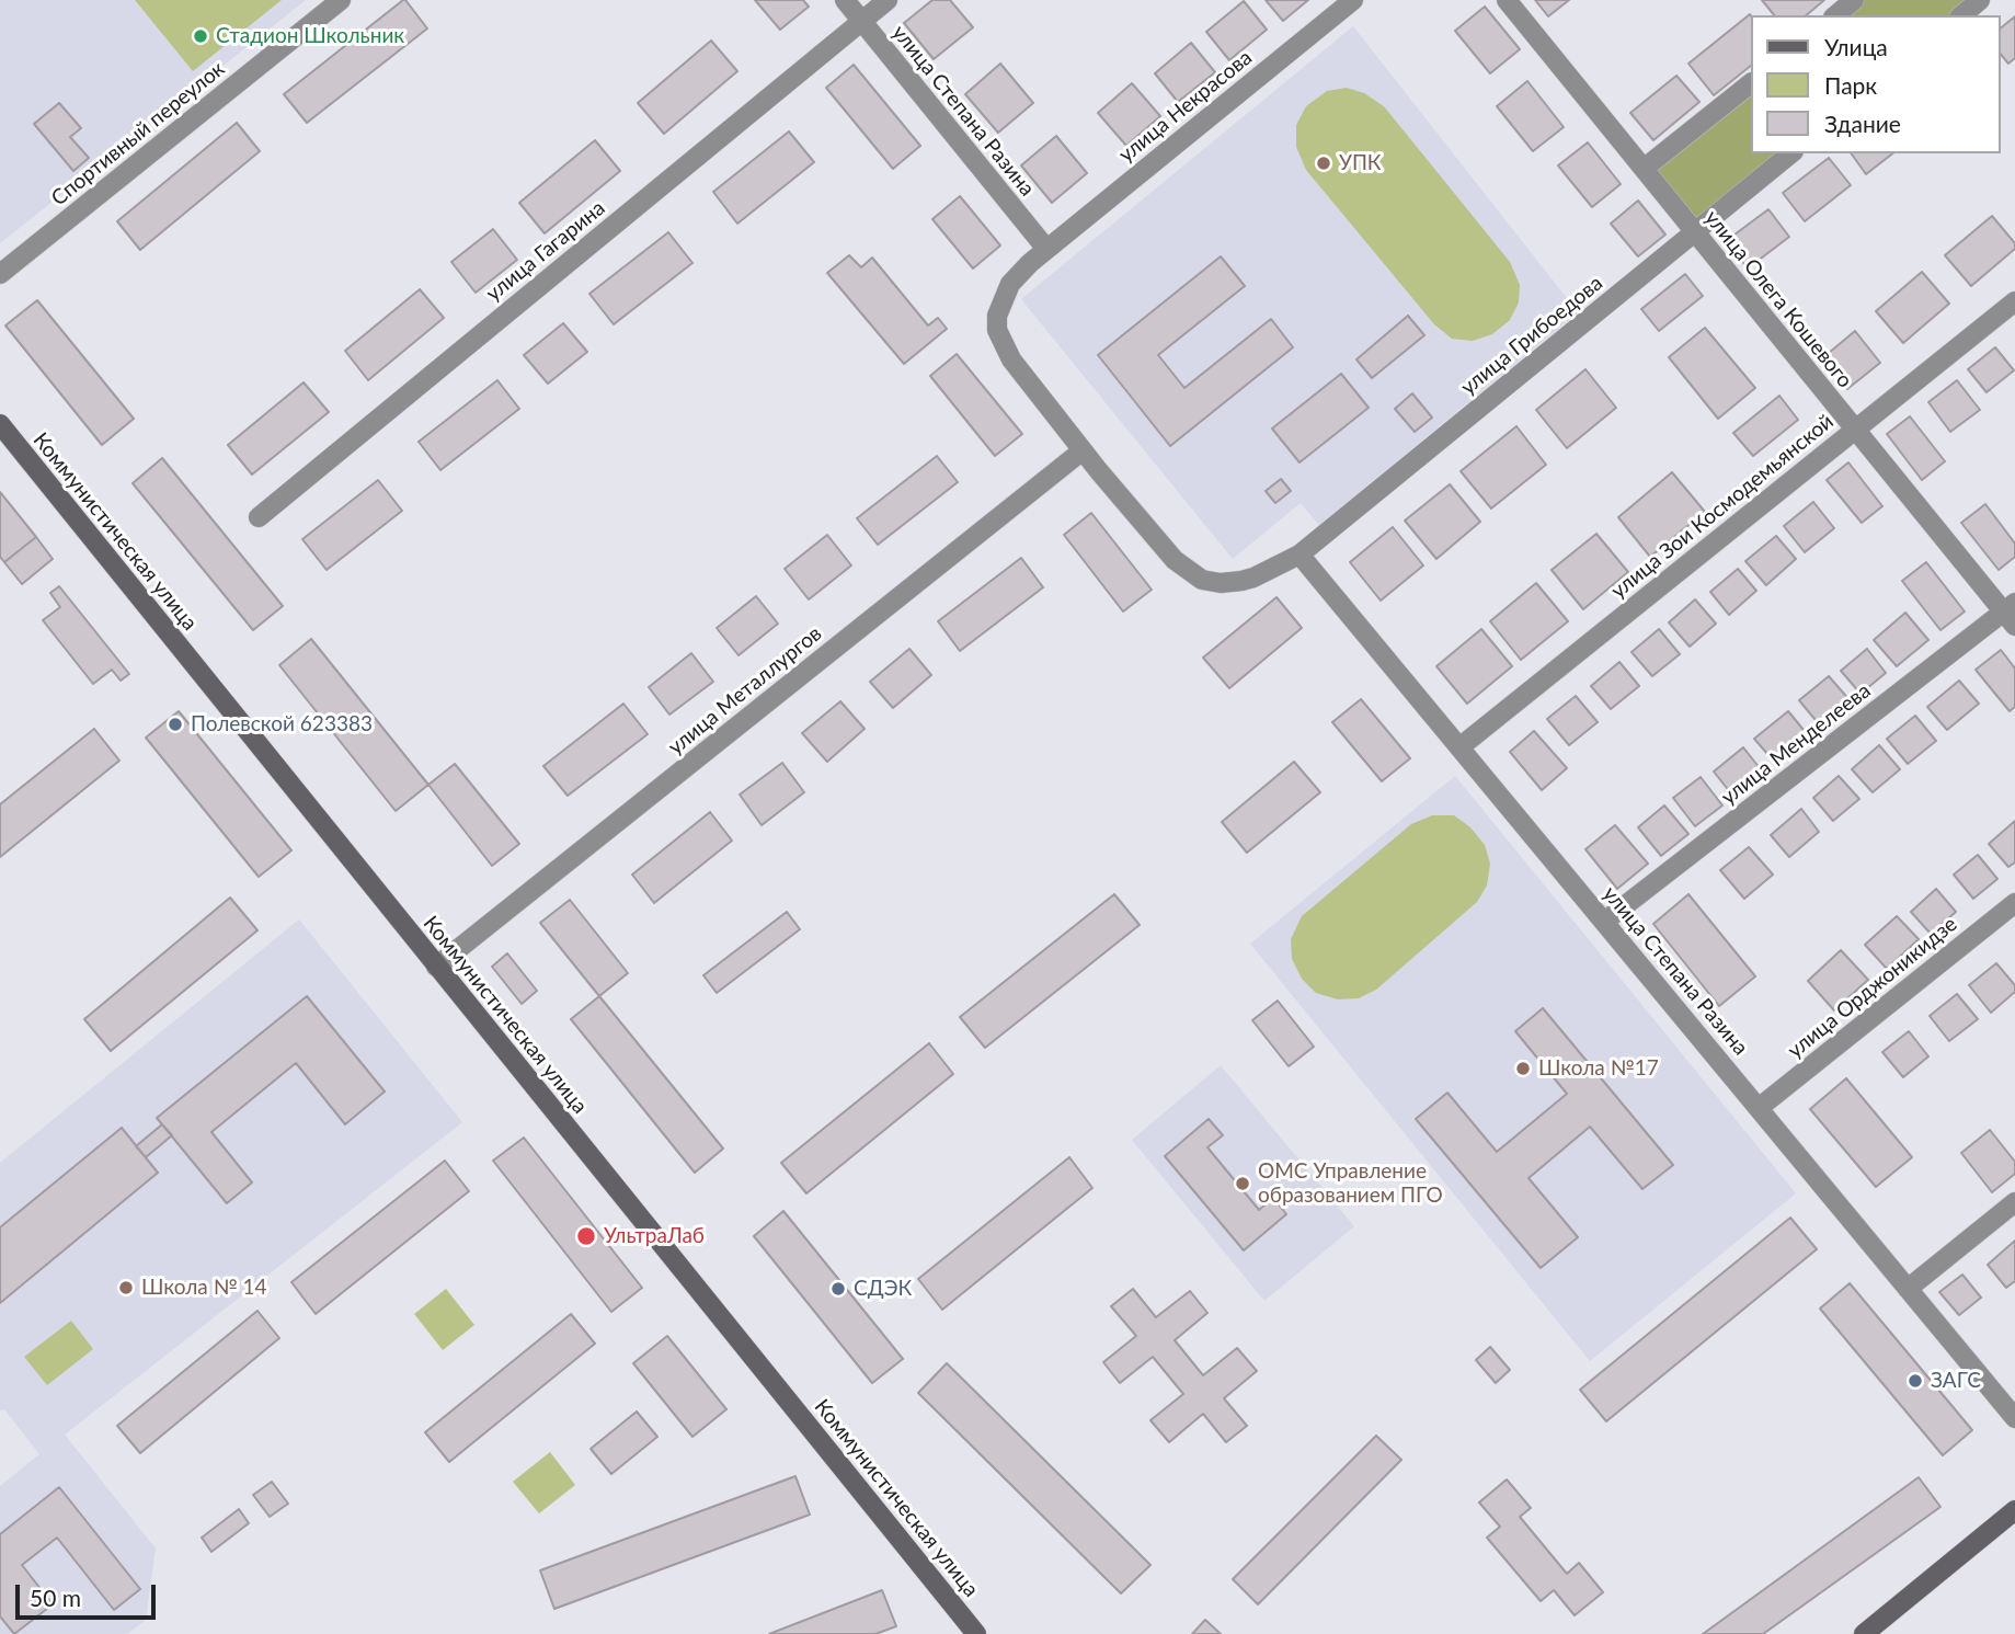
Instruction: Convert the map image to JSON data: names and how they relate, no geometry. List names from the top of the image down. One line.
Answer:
{"streets":{"street":["улица Некрасова","улица Степана Разина","Спортивный переулок","улица Гагарина","улица Олега Кошевого","улица Грибоедова","улица Зои Космодемьянской","Коммунистическая улица","улица Металлургов","улица Менделеева","улица Орджоникидзе"]},"crossings":[["улица Некрасова","улица Степана Разина"],["улица Некрасова","улица Грибоедова"],["улица Некрасова","улица Металлургов"],["улица Степана Разина","улица Гагарина"],["улица Степана Разина","улица Грибоедова"],["улица Степана Разина","улица Зои Космодемьянской"],["улица Степана Разина","улица Менделеева"],["улица Степана Разина","улица Орджоникидзе"],["улица Олега Кошевого","улица Грибоедова"],["улица Олега Кошевого","улица Зои Космодемьянской"],["улица Олега Кошевого","улица Менделеева"],["улица Грибоедова","улица Металлургов"],["Коммунистическая улица","улица Металлургов"]],"places":["Стадион Школьник","УПК","Полевской 623383","Школа №17","ОМС Управление образованием ПГО","УльтраЛаб","Школа № 14","СДЭК","ЗАГС"],"legend":["Улица","Парк","Здание"],"scale_bar":"50 m"}
